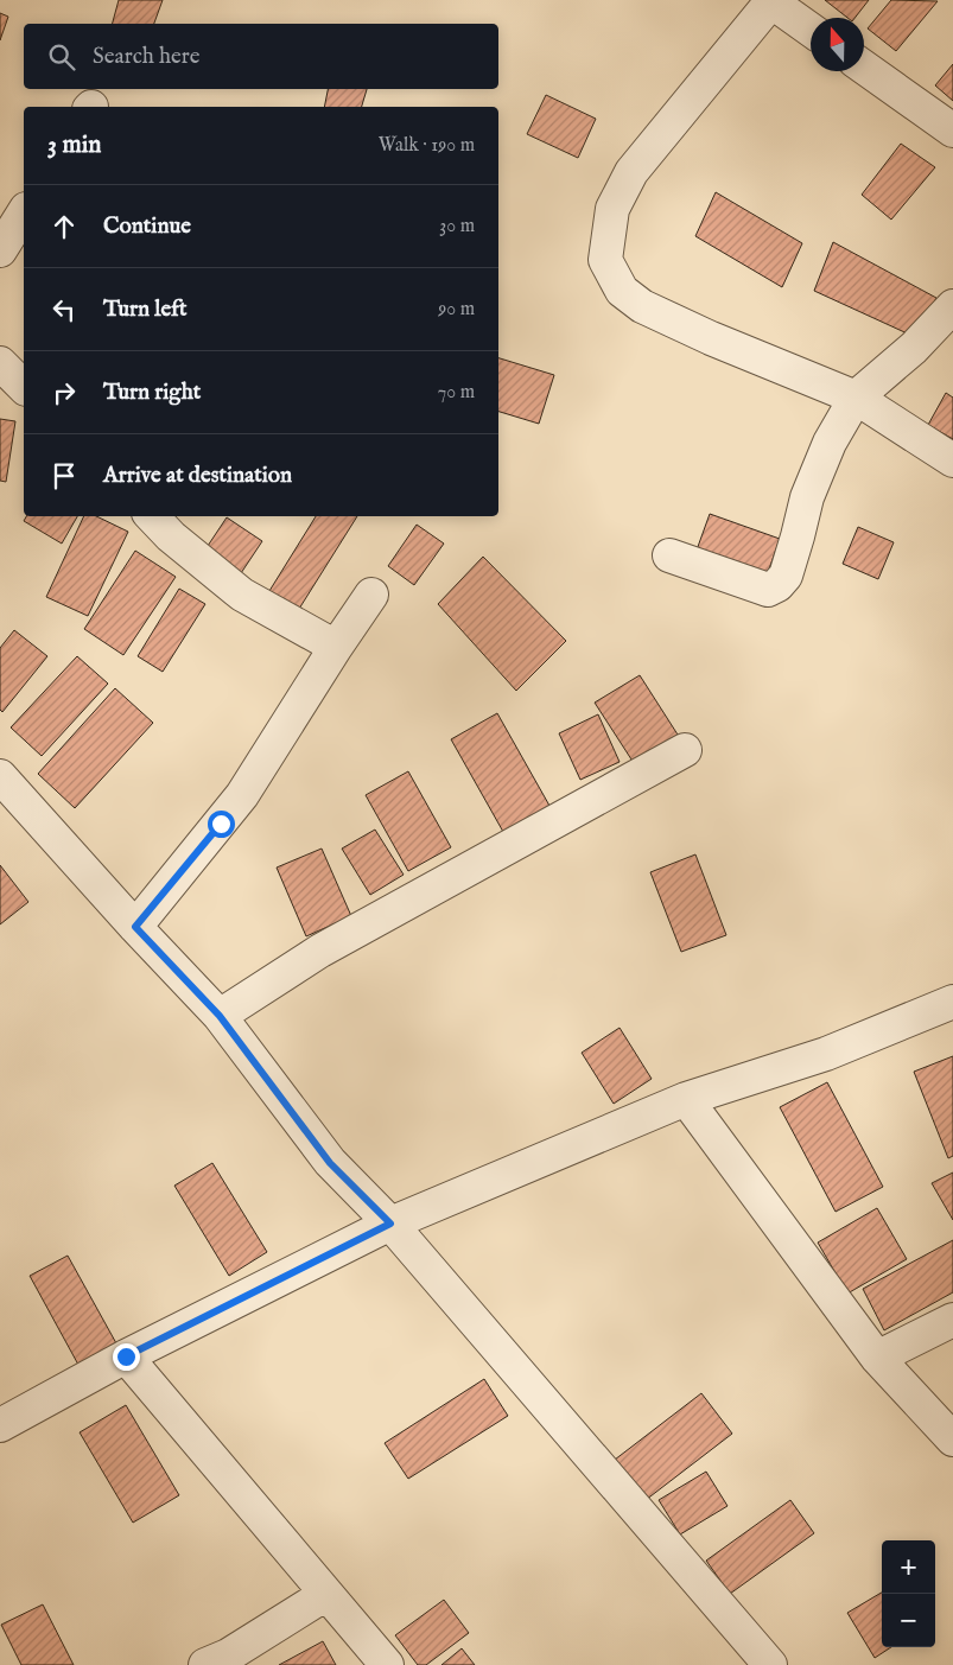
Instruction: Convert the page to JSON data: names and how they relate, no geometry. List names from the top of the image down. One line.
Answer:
{"north":"top","page":{"search":"Search here","heading":["3 min","Walk · 190 m"],"list":[["Continue","30 m"],["Turn left","90 m"],["Turn right","70 m"],"Arrive at destination"],"map_buttons":["+","−"]}}
